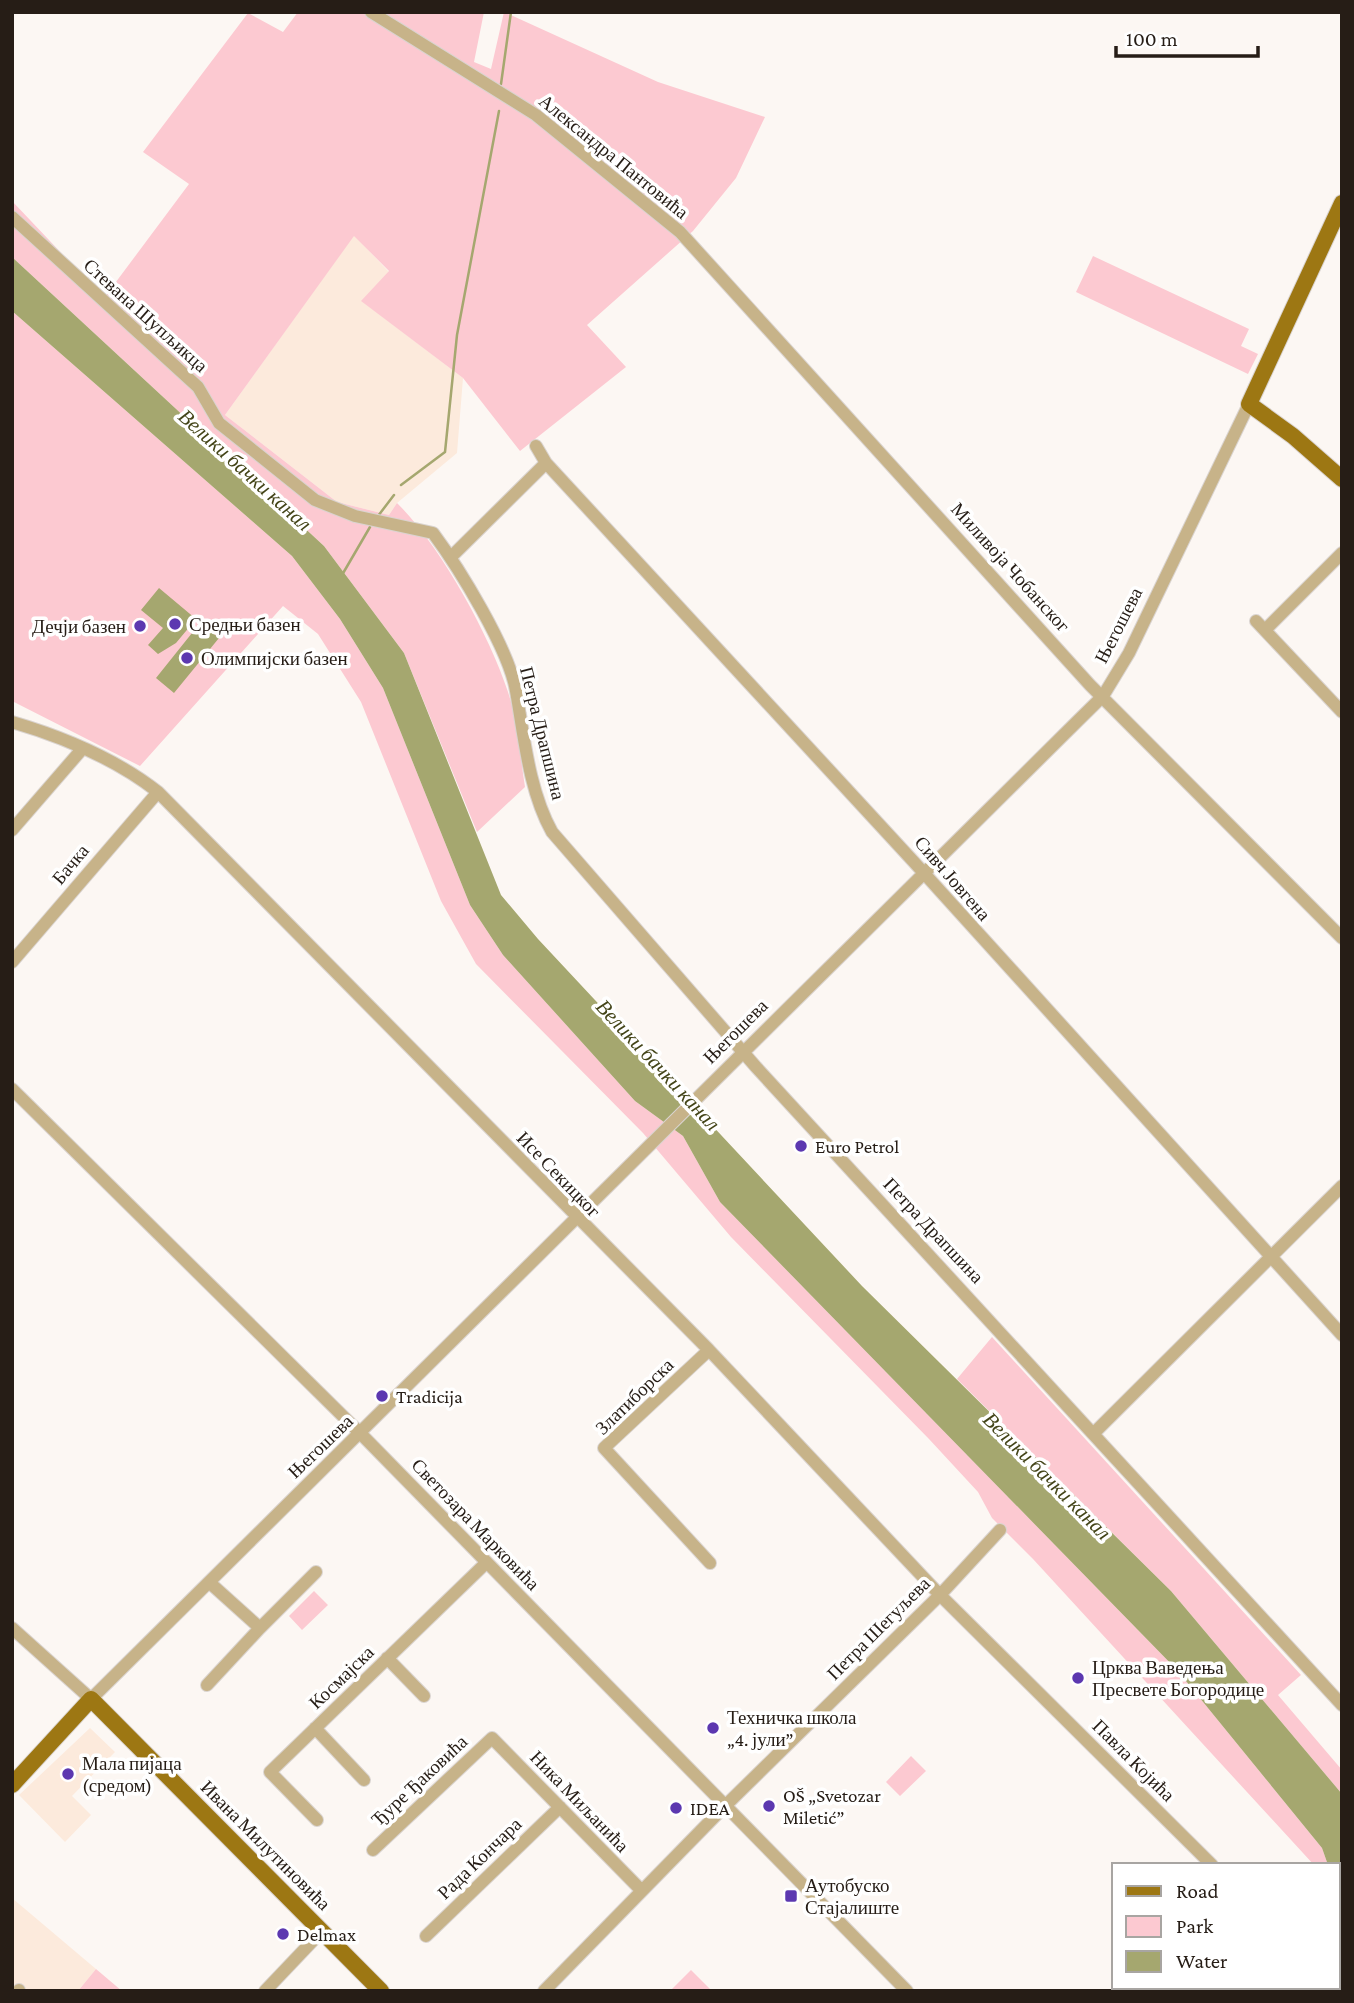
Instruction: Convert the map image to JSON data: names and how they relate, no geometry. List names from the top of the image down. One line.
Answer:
{"streets":{"main road":["Његошева","Ивана Милутиновића"],"street":["Александра Пантовића","Стевана Шупљикца","Миливоја Чобанског","Петра Драпшина","Бачка","Сивч Јовгена","Исе Секицког","Златиборска","Светозара Марковића","Петра Шегуљева","Космајска","Павла Којића","Ђуре Ђаковића","Ника Миљанића","Рада Кончара"]},"crossings":[["Александра Пантовића","Миливоја Чобанског"],["Стевана Шупљикца","Петра Драпшина"],["Миливоја Чобанског","Његошева"],["Његошева","Петра Драпшина"],["Његошева","Сивч Јовгена"],["Његошева","Исе Секицког"],["Његошева","Светозара Марковића"],["Његошева","Ивана Милутиновића"],["Бачка","Исе Секицког"],["Исе Секицког","Златиборска"],["Исе Секицког","Петра Шегуљева"],["Исе Секицког","Павла Којића"],["Светозара Марковића","Петра Шегуљева"],["Светозара Марковића","Космајска"],["Петра Шегуљева","Павла Којића"],["Петра Шегуљева","Ника Миљанића"],["Ђуре Ђаковића","Ника Миљанића"],["Ника Миљанића","Рада Кончара"]],"water":["Велики бачки канал"],"places":{"other":["Средњи базен","Дечји базен","Олимпијски базен","Euro Petrol","Tradicija","Црква Ваведења Пресвете Богородице","Техничка школа „4. јули”","Мала пијаца (средом)","OŠ „Svetozar Miletić”","IDEA","Delmax"],"transit":["Аутобуско Стајалиште"]},"legend":["Road","Park","Water"],"scale_bar":"100 m"}
